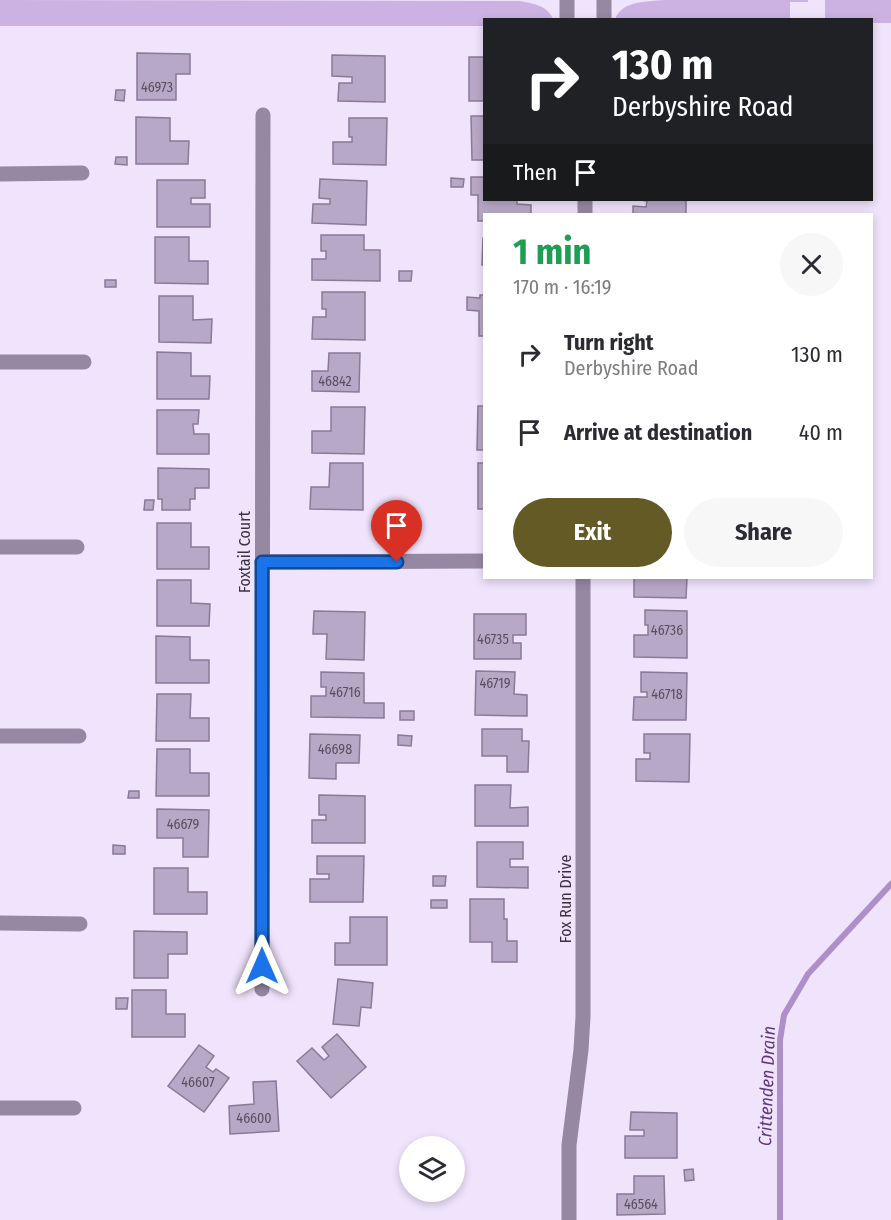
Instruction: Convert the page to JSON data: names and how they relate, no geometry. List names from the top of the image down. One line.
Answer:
{"streets":{"street":["Foxtail Court","Fox Run Drive"]},"water":["Crittenden Drain"],"house_numbers":["46973","46842","46736","46735","46719","46716","46718","46698","46679","46607","46600","46564"],"page":{"turn":["130 m","Derbyshire Road"],"then":"Then","heading":["1 min","170 m · 16:19"],"list":[{"name":"Turn right","note":"Derbyshire Road","value":"130 m"},{"name":"Arrive at destination","value":"40 m"}],"buttons":["Exit","Share"]}}
